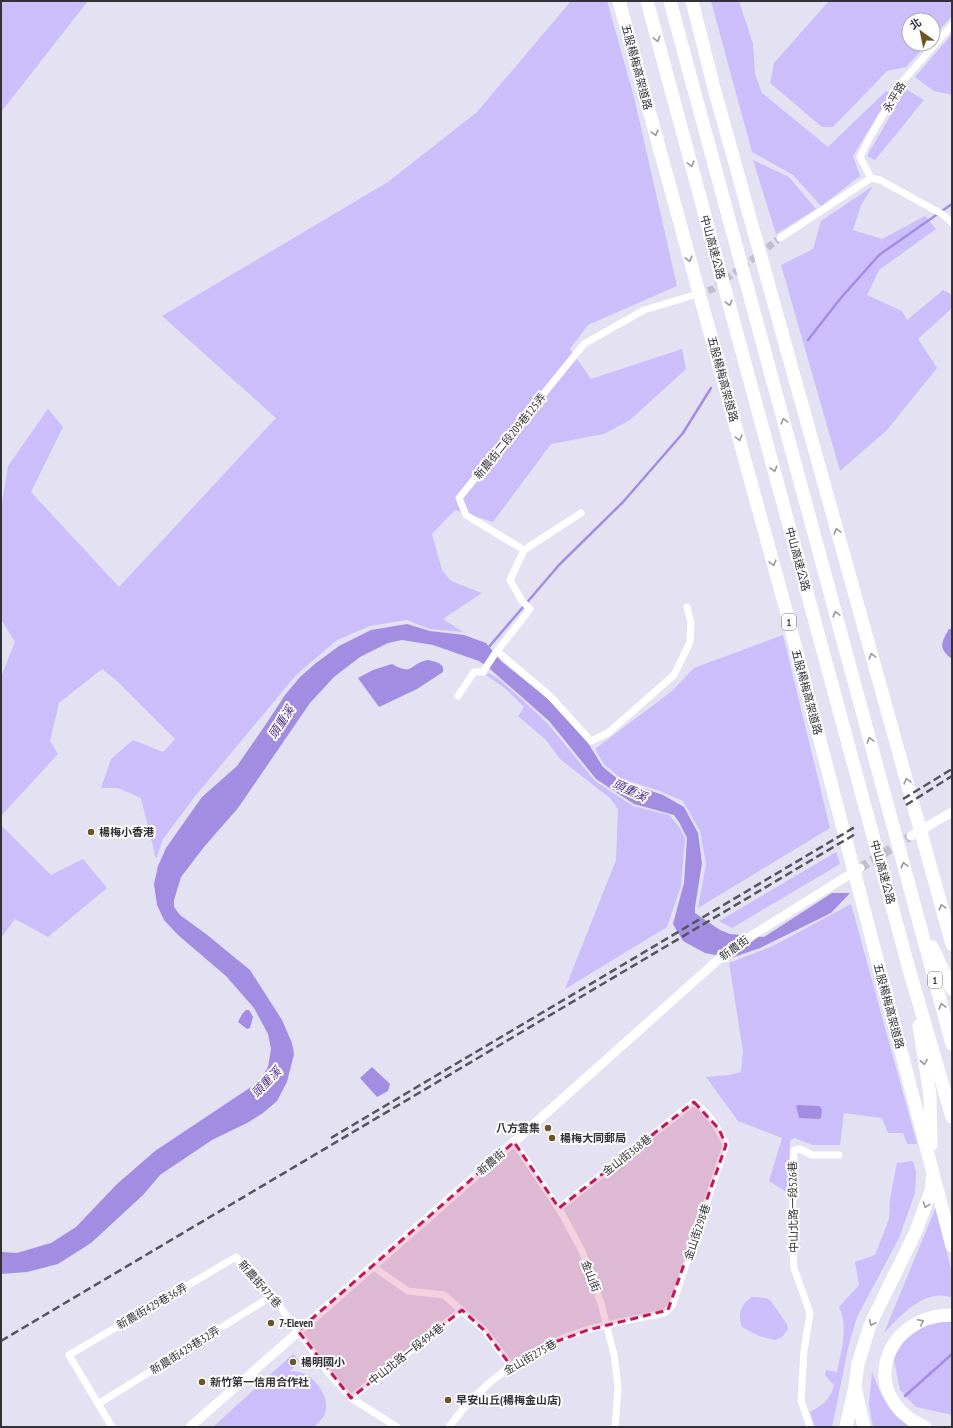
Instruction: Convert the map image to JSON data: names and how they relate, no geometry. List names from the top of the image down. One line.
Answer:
{"streets":{"highway":["五股楊梅高架道路","中山高速公路","1"],"street":["永平路","新農街二段209巷125弄","新農街","金山街368巷","中山北路一段526巷","金山街298巷","金山街","新農街471巷","新農街429巷36弄","新農街429巷32弄","中山北路一段494巷","金山街275巷"]},"crossings":[["新農街","金山街"],["新農街","新農街471巷"],["金山街368巷","金山街298巷"],["金山街368巷","金山街"],["金山街298巷","金山街"],["金山街298巷","金山街275巷"],["金山街","金山街275巷"],["新農街471巷","新農街429巷36弄"],["新農街471巷","新農街429巷32弄"],["新農街429巷36弄","新農街429巷32弄"]],"water":["頭重溪"],"places":["楊梅小香港","八方雲集","楊梅大同郵局","7-Eleven","楊明國小","新竹第一信用合作社","早安山丘(楊梅金山店)"],"north":"top left"}
